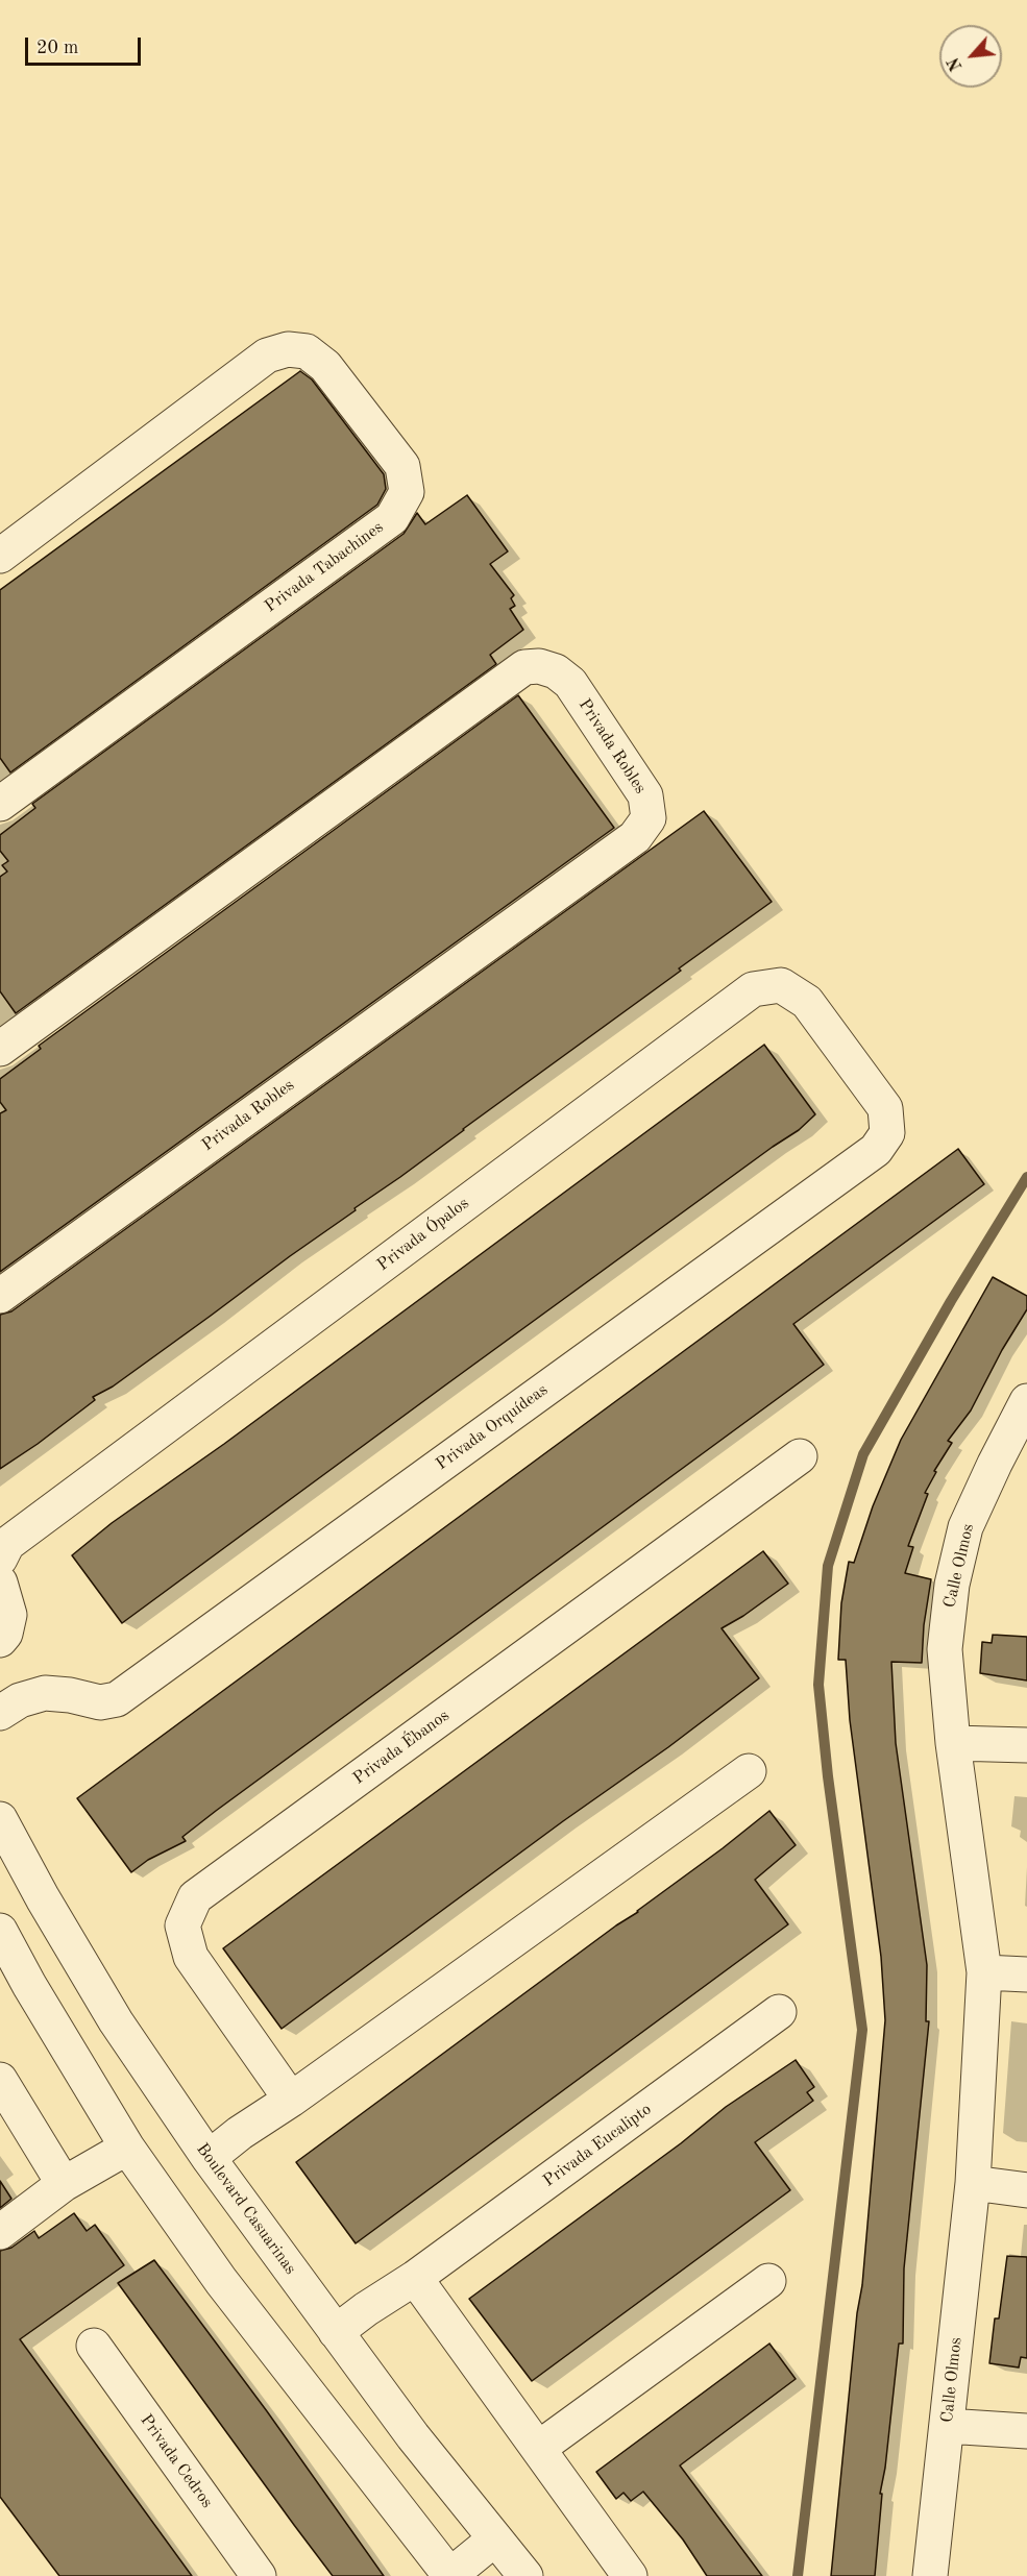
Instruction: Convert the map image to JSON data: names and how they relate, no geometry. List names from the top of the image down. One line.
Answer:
{"streets":{"street":["Privada Tabachines","Privada Robles","Privada Ópalos","Privada Orquídeas","Calle Olmos","Privada Ébanos","Privada Eucalipto","Boulevard Casuarinas","Privada Cedros"]},"crossings":[["Privada Ópalos","Privada Orquídeas"],["Privada Eucalipto","Boulevard Casuarinas"]],"scale_bar":"20 m","north":"bottom left"}
